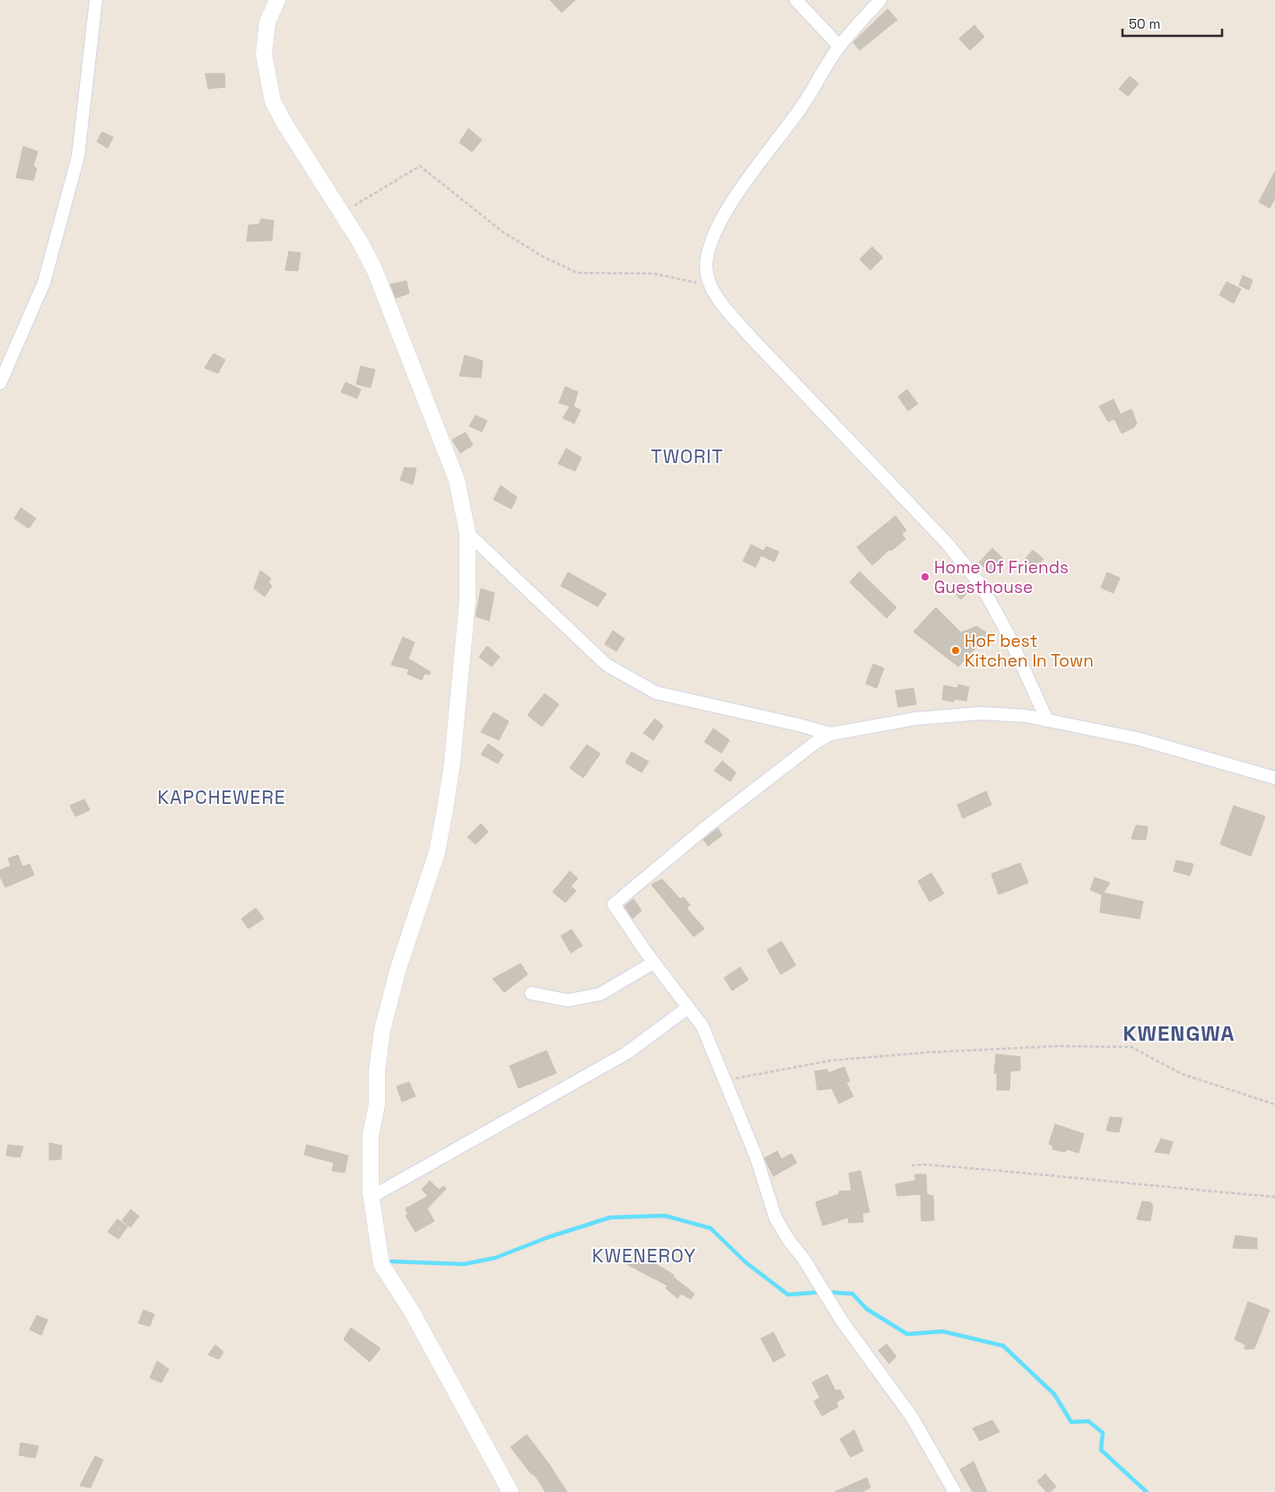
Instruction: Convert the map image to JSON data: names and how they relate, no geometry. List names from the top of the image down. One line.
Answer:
{"districts":["TWORIT","KAPCHEWERE","KWENGWA","KWENEROY"],"places":["Home Of Friends Guesthouse","HoF best Kitchen In Town"],"scale_bar":"50 m"}
